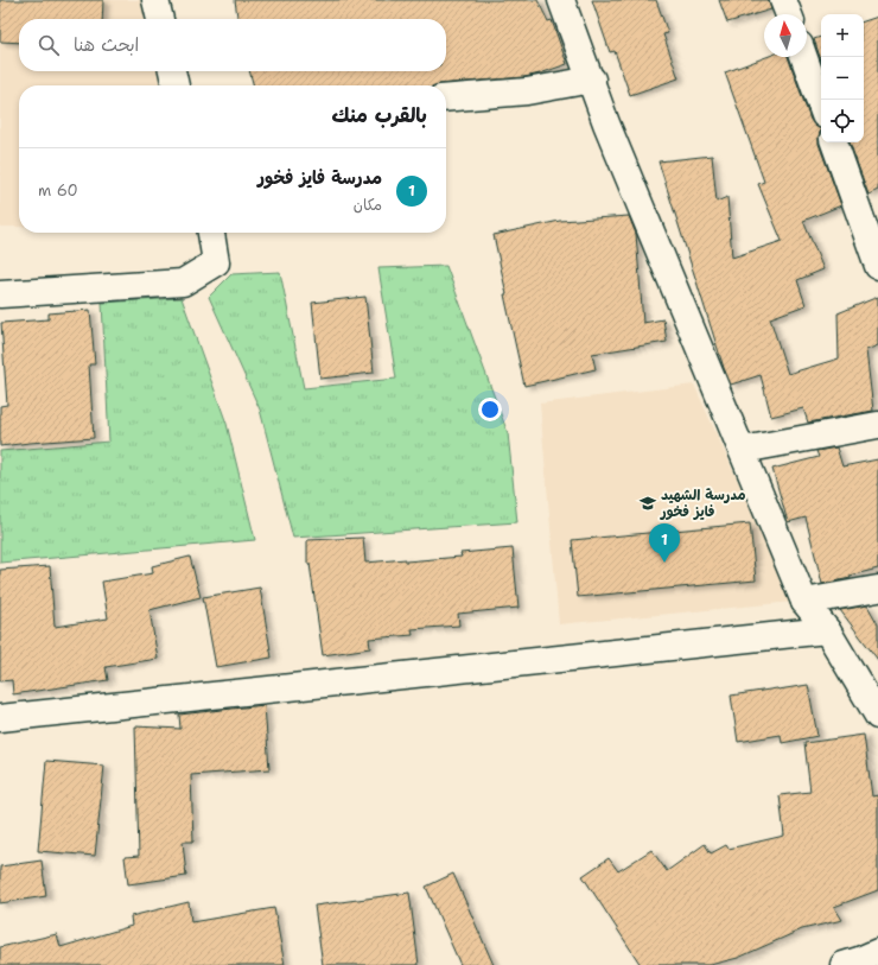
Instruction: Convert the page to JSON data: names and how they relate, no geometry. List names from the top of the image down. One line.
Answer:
{"places":{"school or university":["مدرسة الشهيد فايز فخور"]},"north":"top","page":{"map_buttons":["+","−"],"search":"ابحث هنا","heading":"بالقرب منك","list":[{"mark":"1","name":"مدرسة فايز فخور","note":"مكان","value":"60 m"}],"pins":"1"}}
